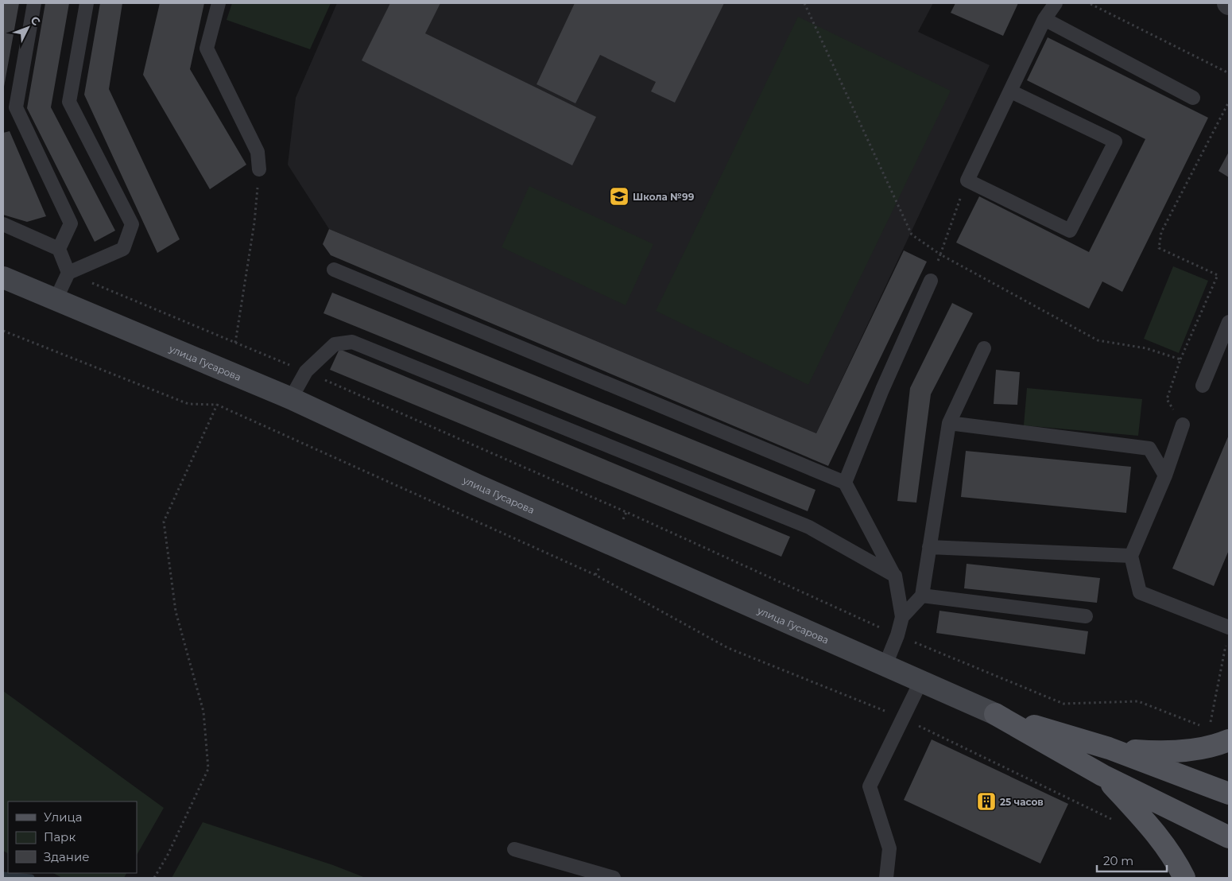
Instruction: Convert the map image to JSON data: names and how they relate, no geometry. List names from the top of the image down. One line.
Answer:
{"streets":{"main road":["улица Гусарова"]},"places":{"school or university":["Школа №99"],"building":["25 часов"]},"legend":["Улица","Парк","Здание"],"scale_bar":"20 m","north":"top right"}
